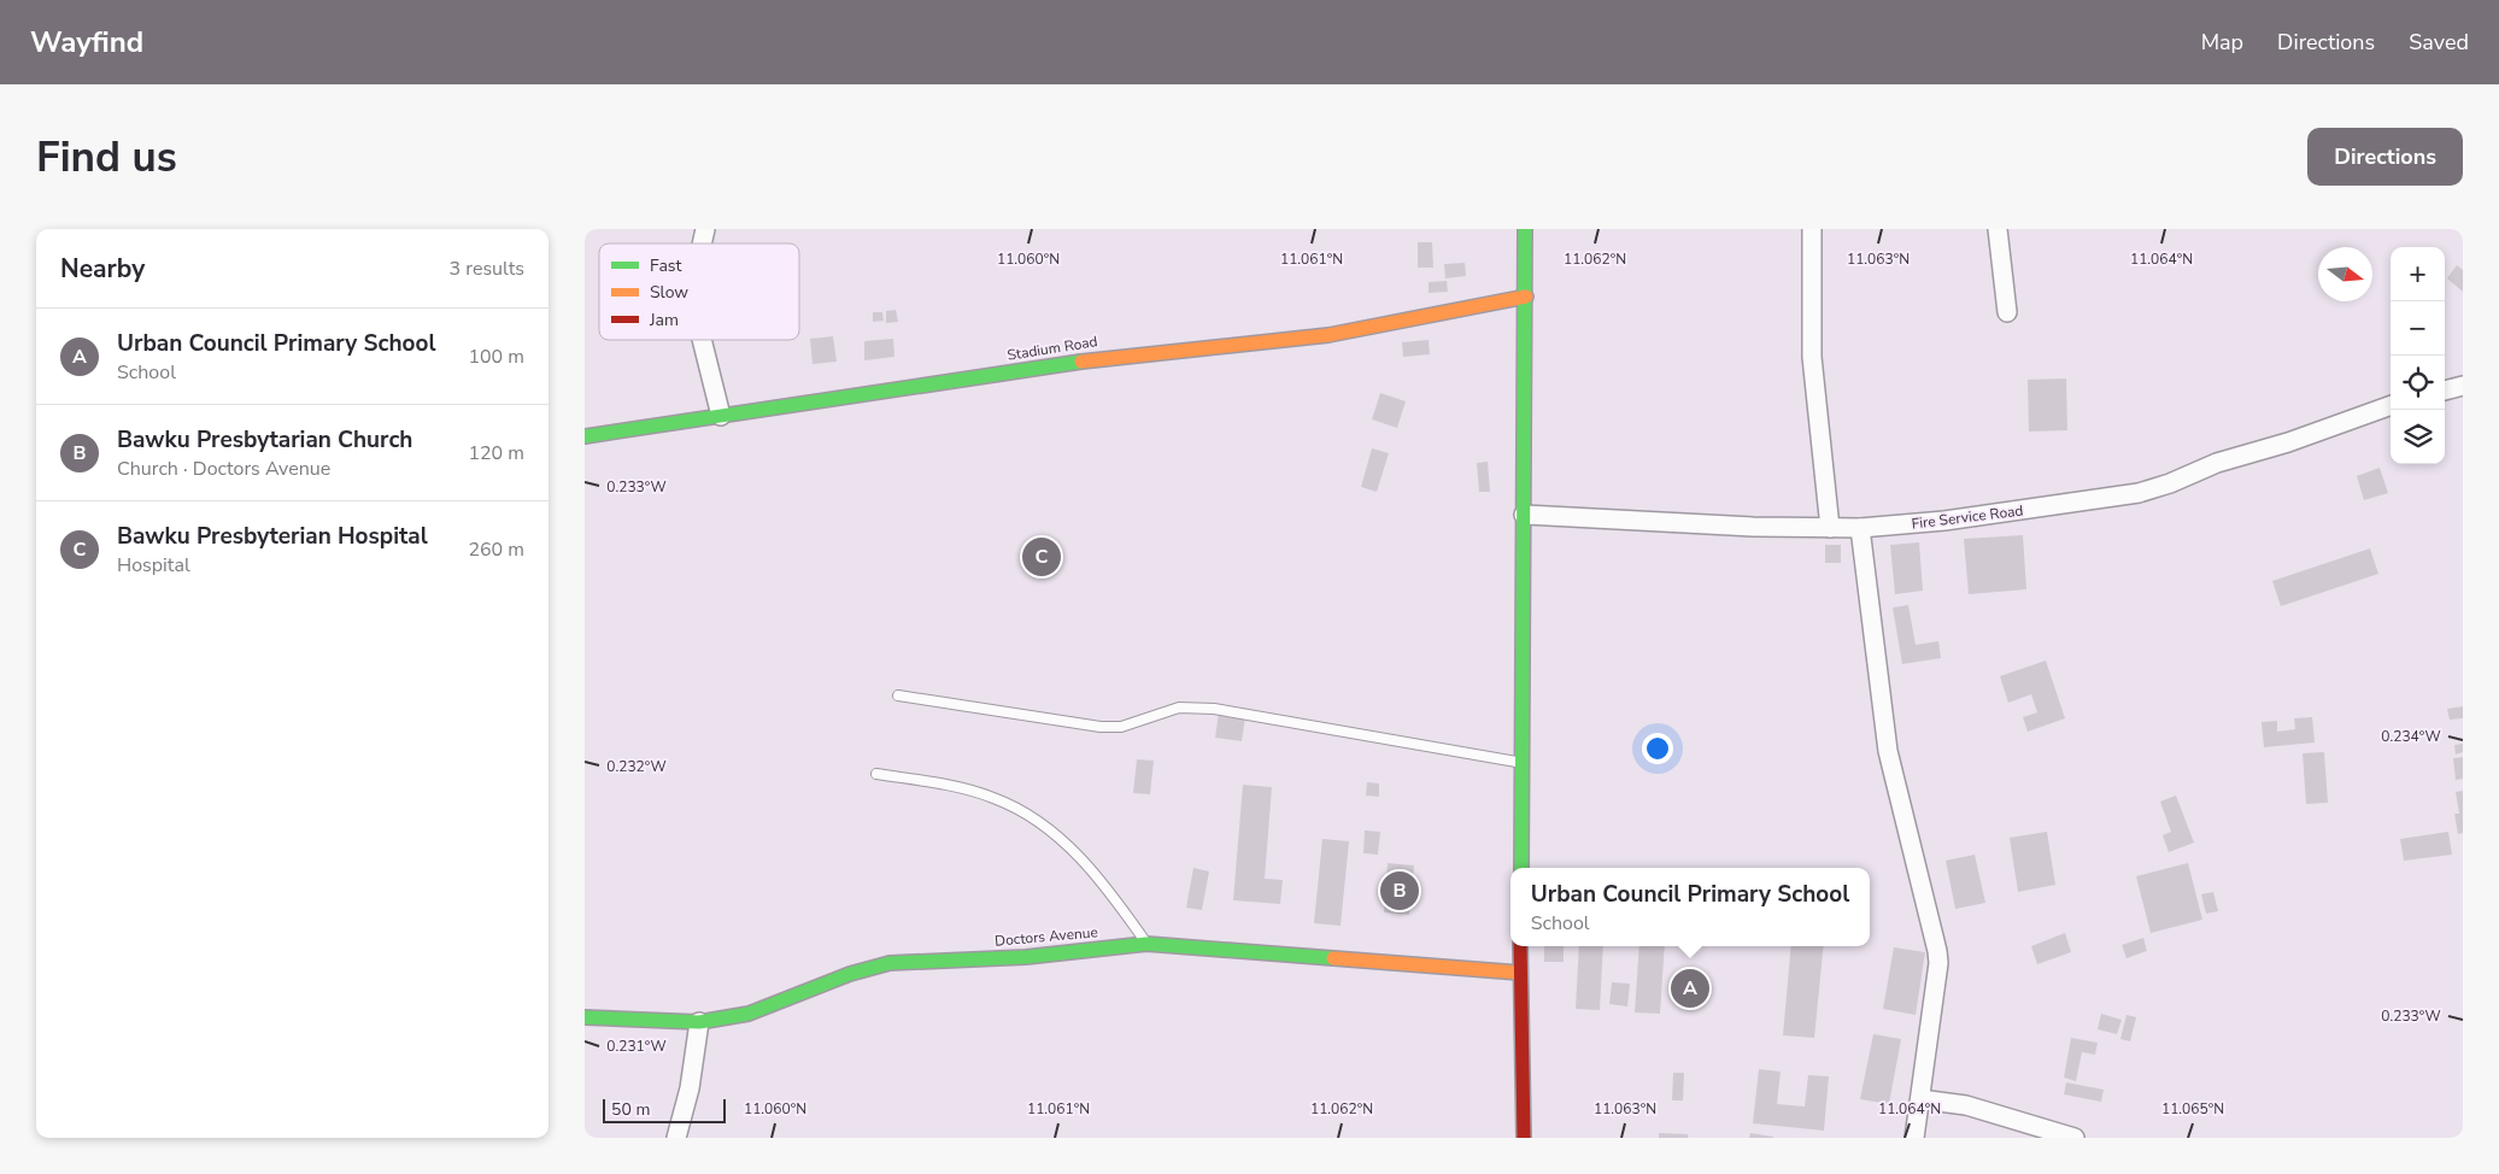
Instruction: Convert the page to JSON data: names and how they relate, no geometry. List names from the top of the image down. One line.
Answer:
{"streets":{"main road":["Stadium Road","Doctors Avenue"],"street":["Fire Service Road"]},"legend":["Fast","Slow","Jam"],"scale_bar":"50 m","north":"right","page":{"header":"Wayfind","nav":["Map","Directions","Saved"],"buttons":"Directions","title":"Find us","heading":["Nearby","3 results"],"map_buttons":["+","−"],"list":[{"mark":"A","name":"Urban Council Primary School","note":"School","value":"100 m"},{"mark":"B","name":"Bawku Presbytarian Church","note":"Church · Doctors Avenue","value":"120 m"},{"mark":"C","name":"Bawku Presbyterian Hospital","note":"Hospital","value":"260 m"}],"pins":["C","B","A"],"popup":["Urban Council Primary School","School"],"scale":"50 m"},"coordinates":["11.060°N","11.061°N","11.062°N","11.063°N","11.064°N","0.233°W","0.234°W","0.232°W","0.231°W","11.065°N"]}
